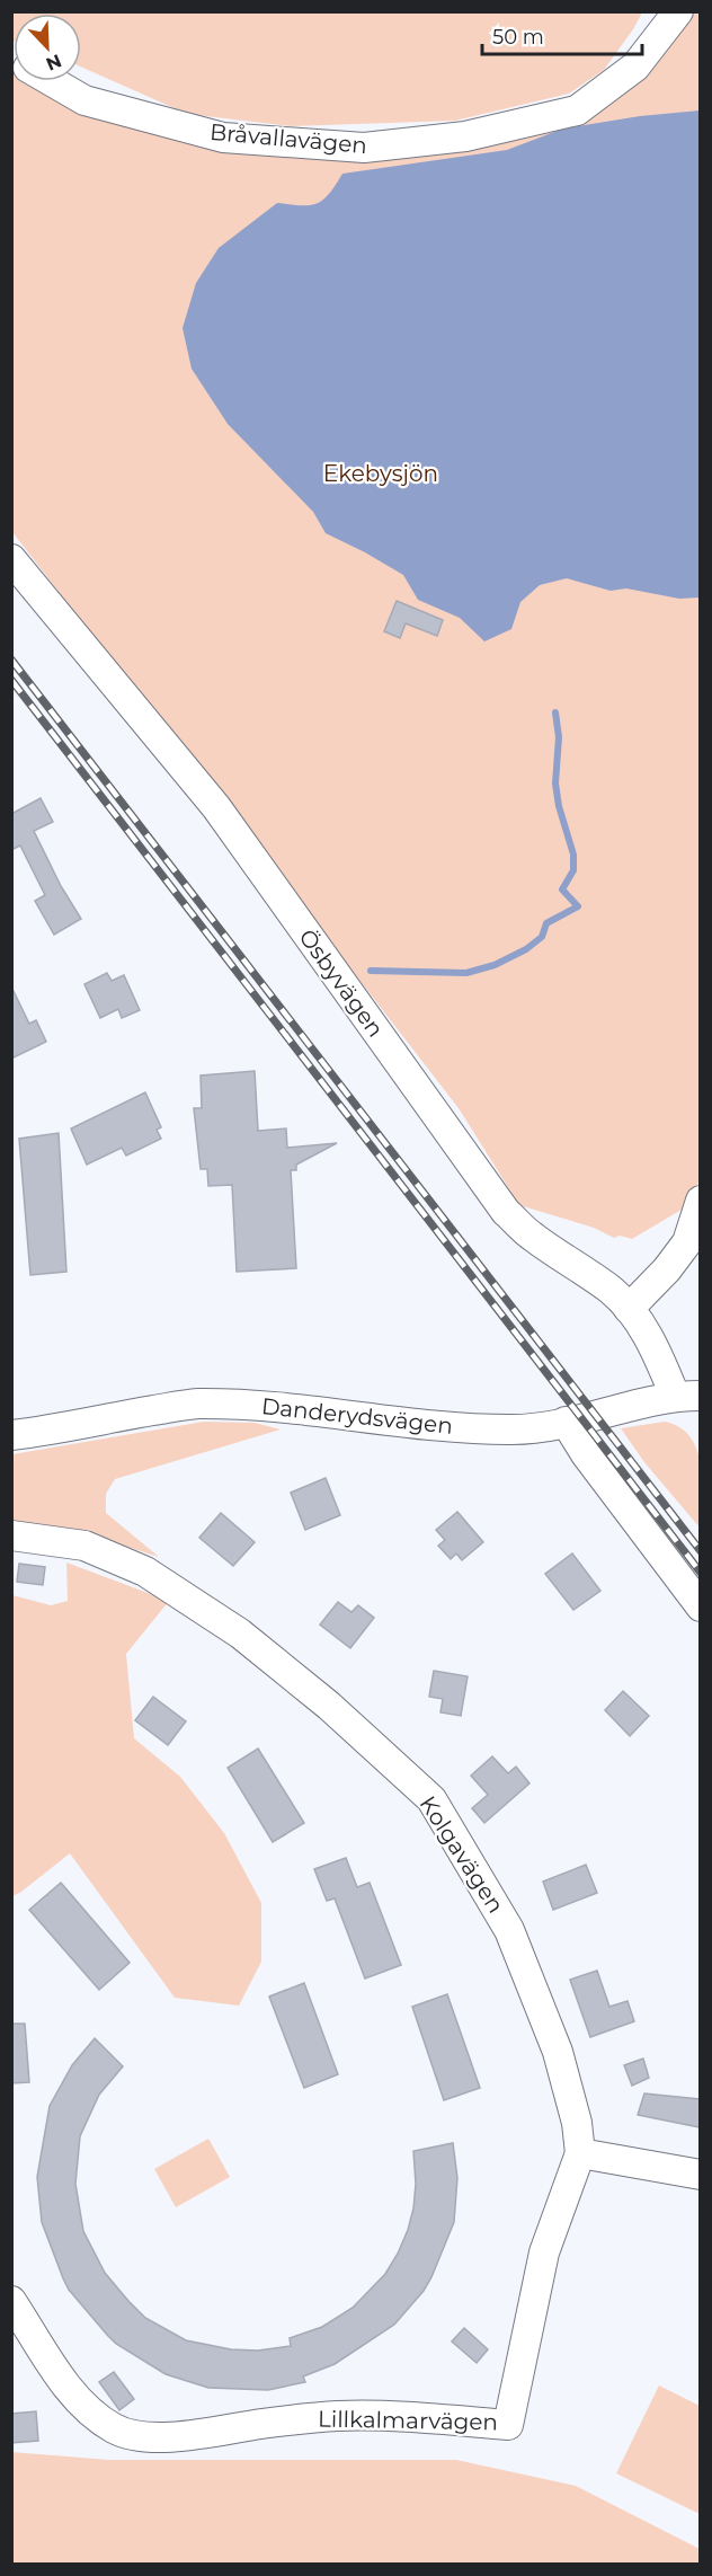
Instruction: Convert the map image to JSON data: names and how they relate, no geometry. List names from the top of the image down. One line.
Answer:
{"streets":{"street":["Bråvallavägen","Ösbyvägen","Danderydsvägen","Kolgavägen","Lillkalmarvägen"]},"crossings":[["Ösbyvägen","Danderydsvägen"],["Kolgavägen","Lillkalmarvägen"]],"parks":["Ekebysjön"],"scale_bar":"50 m","north":"bottom right"}
